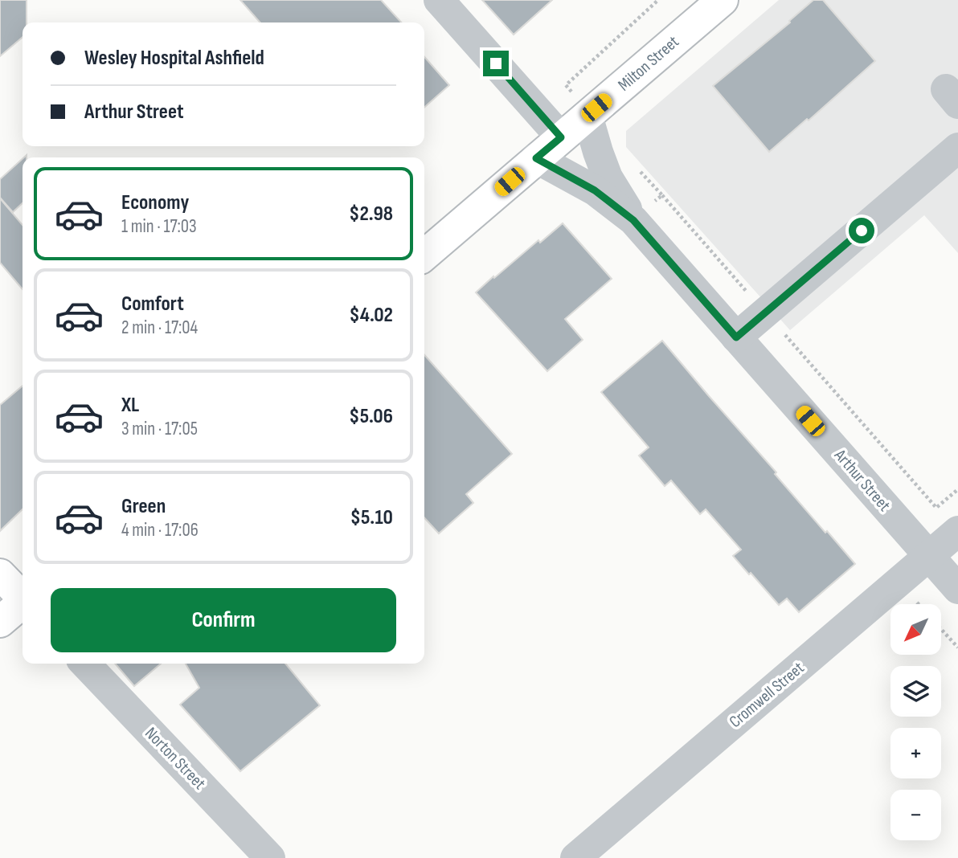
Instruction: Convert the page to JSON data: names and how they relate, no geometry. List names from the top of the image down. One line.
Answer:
{"streets":{"main road":["Milton Street"],"street":["Arthur Street","Cromwell Street","Norton Street"]},"crossings":[["Milton Street","Arthur Street"],["Arthur Street","Cromwell Street"]],"north":"bottom left","page":{"banner":["Wesley Hospital Ashfield","Arthur Street"],"list":[{"name":"Economy","note":"1 min · 17:03","value":"$2.98"},{"name":"Comfort","note":"2 min · 17:04","value":"$4.02"},{"name":"XL","note":"3 min · 17:05","value":"$5.06"},{"name":"Green","note":"4 min · 17:06","value":"$5.10"}],"buttons":"Confirm","map_buttons":["+","−"]}}
